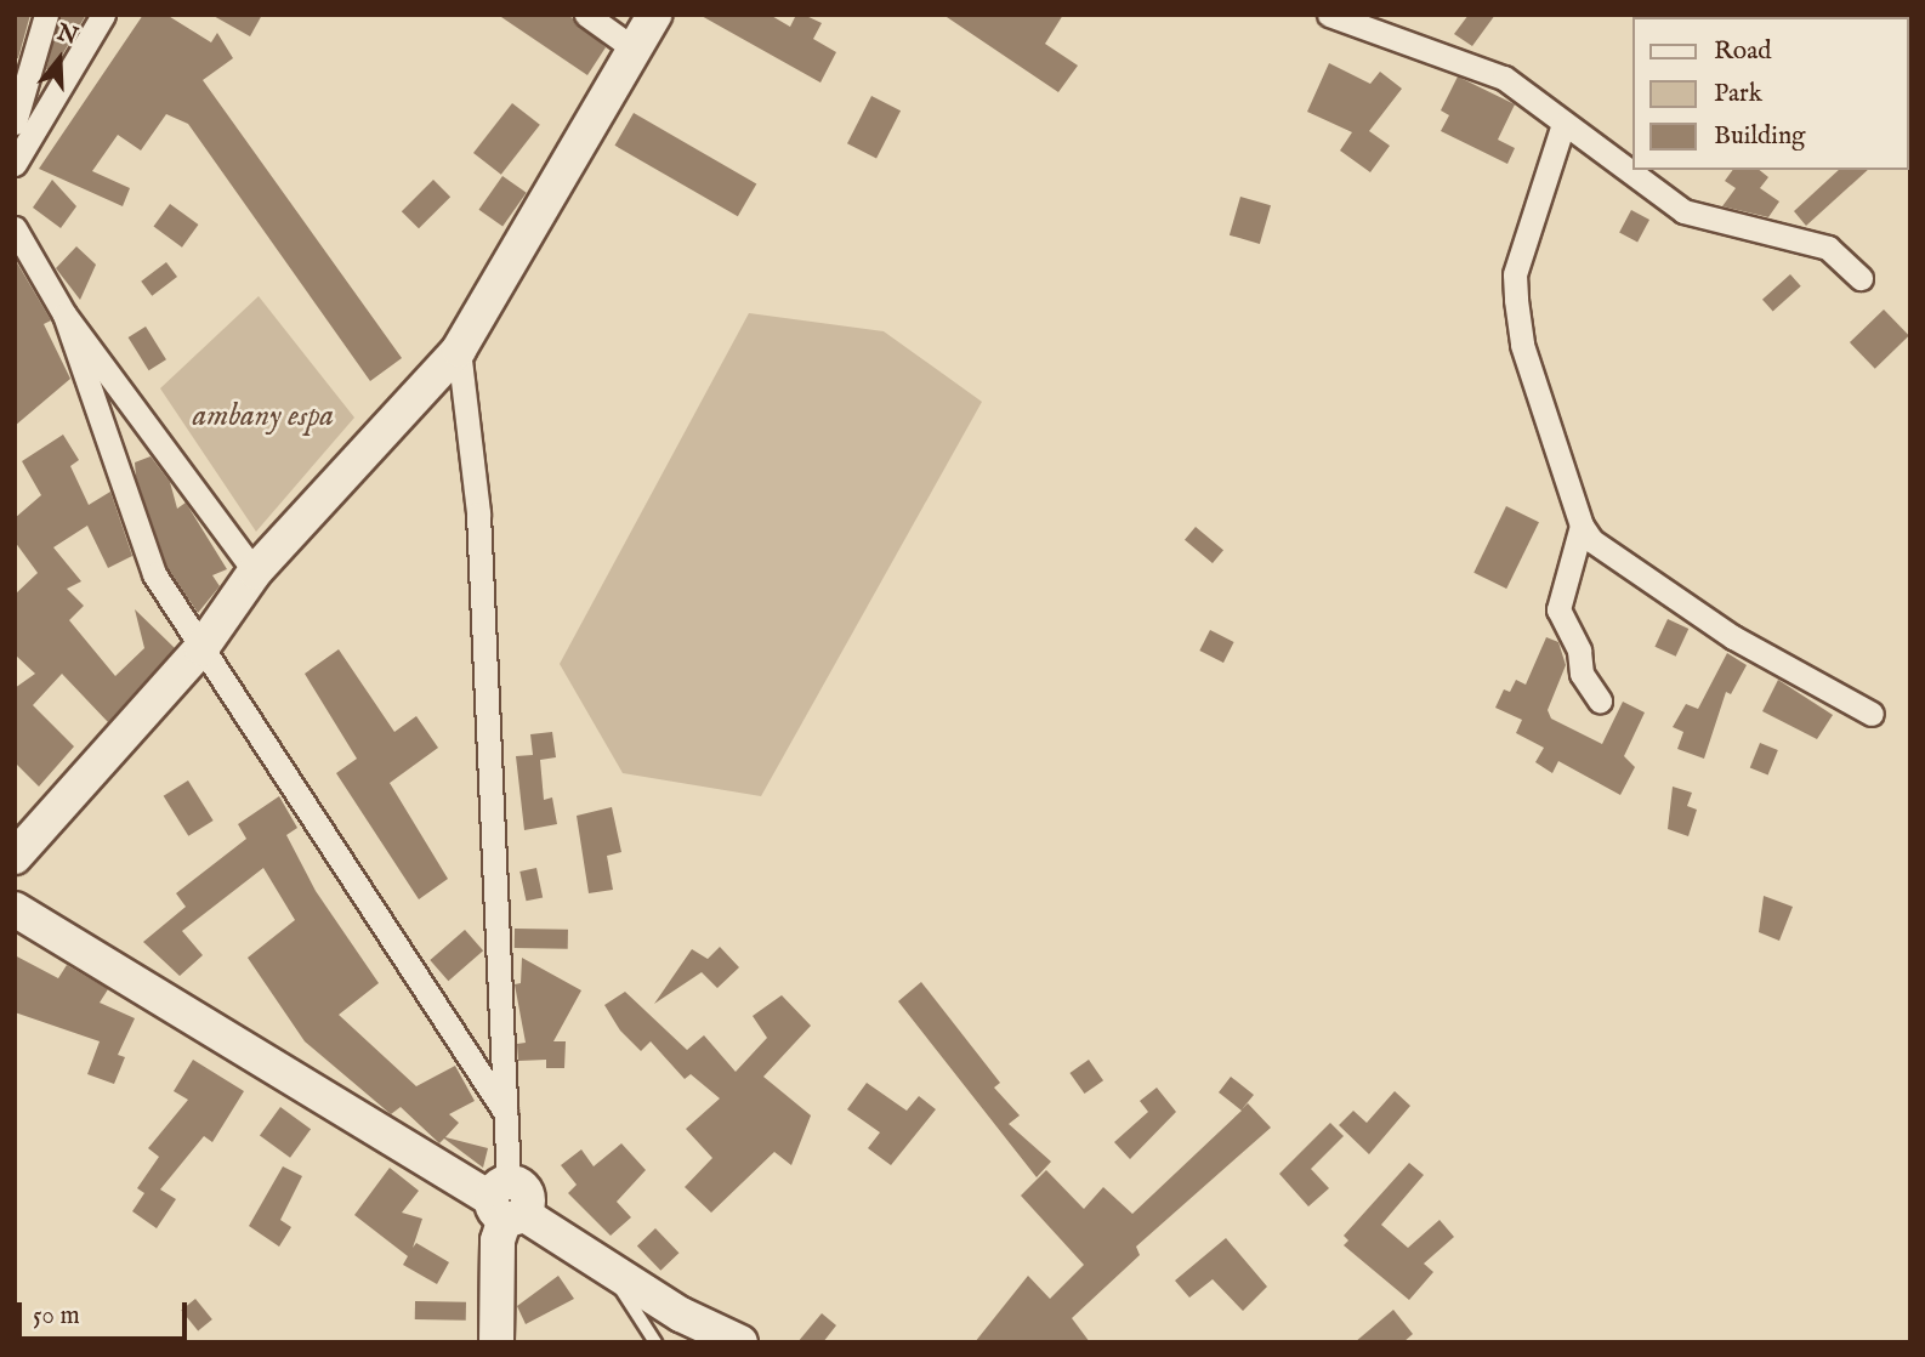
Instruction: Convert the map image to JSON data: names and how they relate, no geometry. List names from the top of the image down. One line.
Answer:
{"parks":["ambany espa"],"legend":["Road","Park","Building"],"scale_bar":"50 m","north":"top"}
